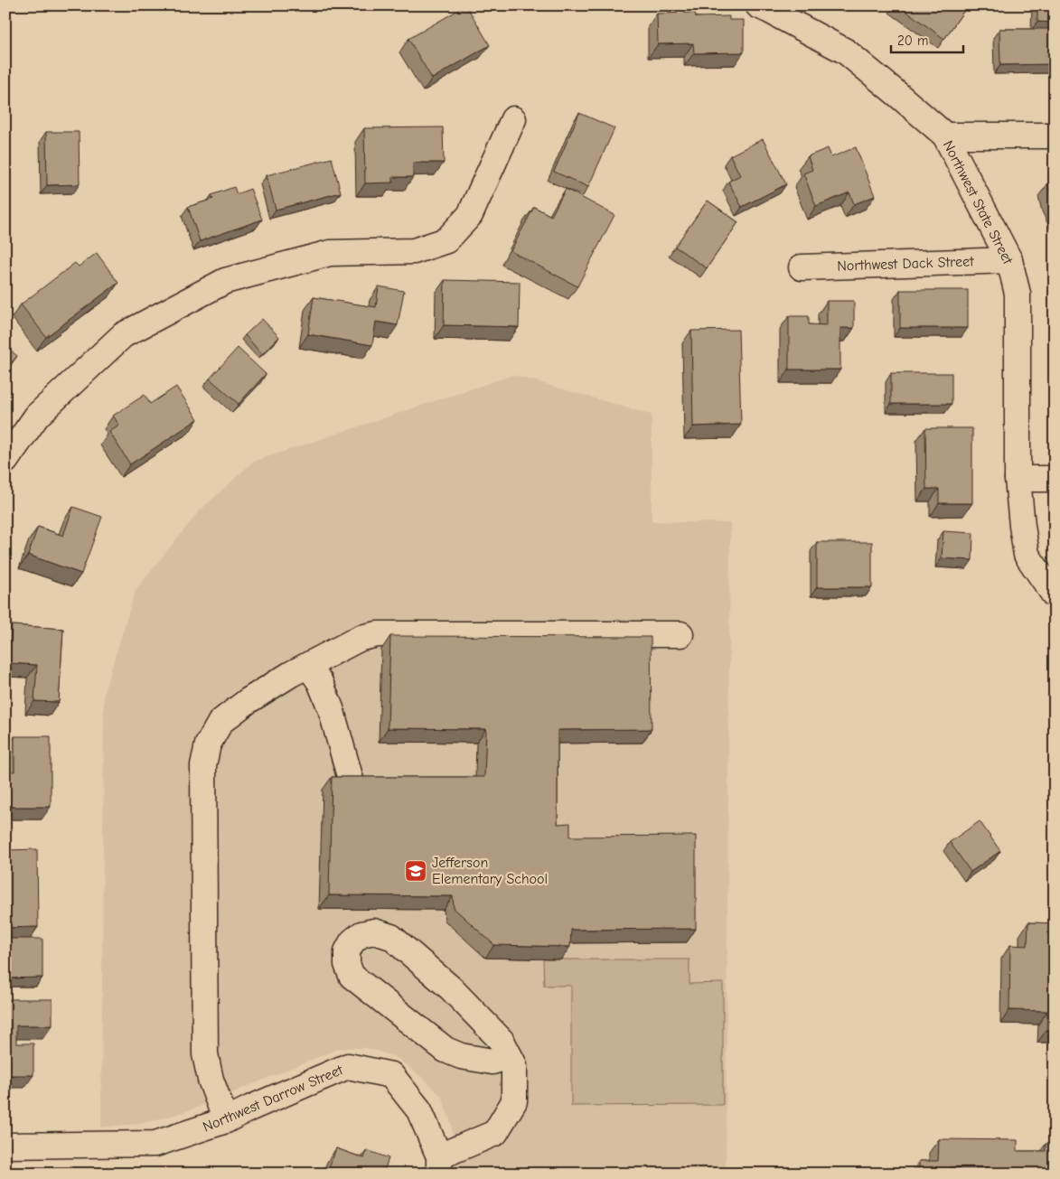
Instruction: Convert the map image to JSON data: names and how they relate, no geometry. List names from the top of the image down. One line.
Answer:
{"streets":{"street":["Northwest State Street","Northwest Dack Street","Northwest Darrow Street"]},"crossings":[["Northwest State Street","Northwest Dack Street"]],"places":{"school or university":["Jefferson Elementary School"]},"scale_bar":"20 m"}
